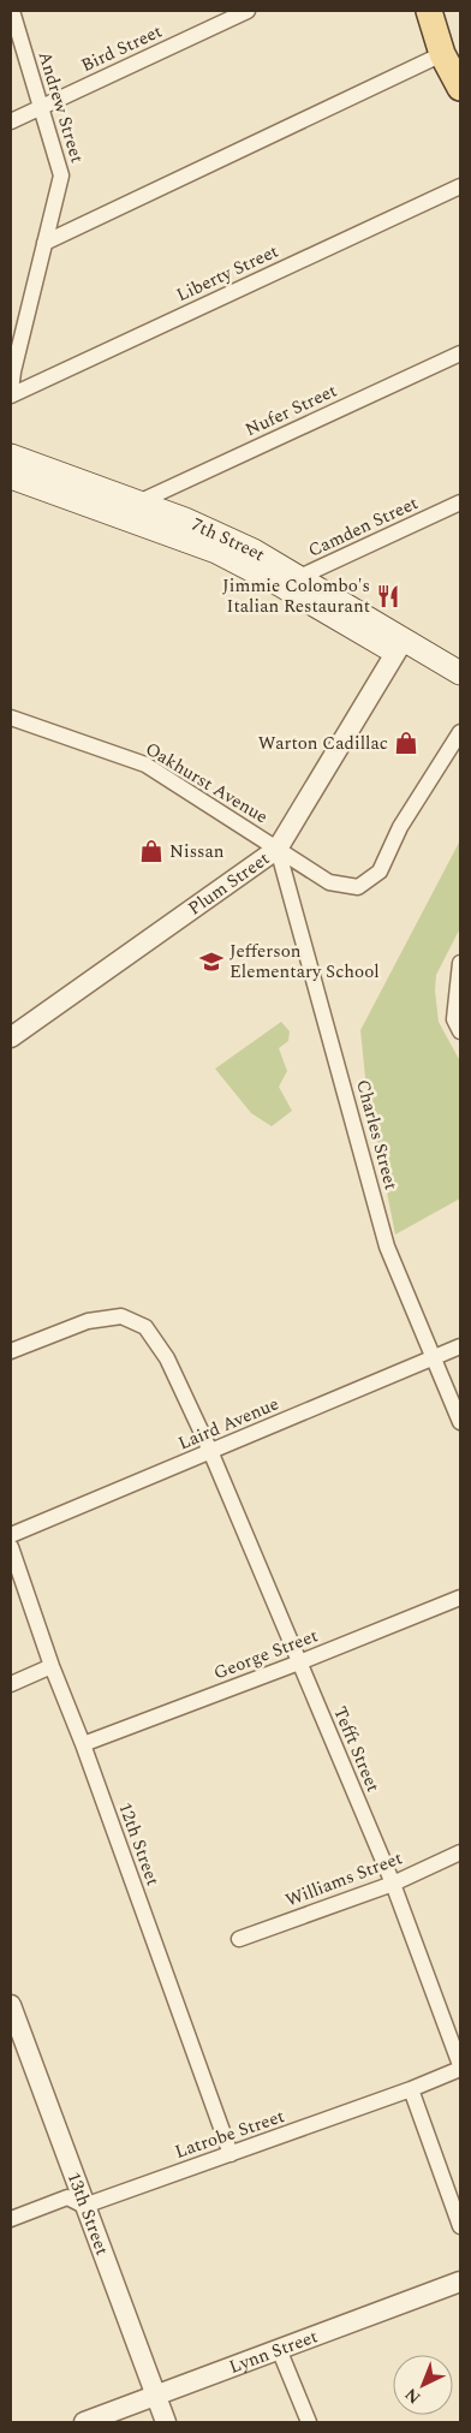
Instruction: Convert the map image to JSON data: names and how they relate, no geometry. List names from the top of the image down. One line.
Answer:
{"streets":{"main road":["7th Street"],"street":["Bird Street","Andrew Street","Liberty Street","Nufer Street","Camden Street","Oakhurst Avenue","Plum Street","Charles Street","Laird Avenue","George Street","Tefft Street","12th Street","Williams Street","Latrobe Street","13th Street","Lynn Street"]},"crossings":[["Bird Street","Andrew Street"],["Nufer Street","7th Street"],["Camden Street","7th Street"],["7th Street","Plum Street"],["Oakhurst Avenue","Plum Street"],["Oakhurst Avenue","Charles Street"],["Plum Street","Charles Street"],["Charles Street","Laird Avenue"],["Laird Avenue","Tefft Street"],["George Street","Tefft Street"],["George Street","12th Street"],["Tefft Street","Williams Street"],["Tefft Street","Latrobe Street"],["12th Street","Latrobe Street"],["Latrobe Street","13th Street"],["13th Street","Lynn Street"]],"places":{"restaurant":["Jimmie Colombo's Italian Restaurant"],"shop":["Warton Cadillac","Nissan"],"school or university":["Jefferson Elementary School"]},"north":"bottom left"}
